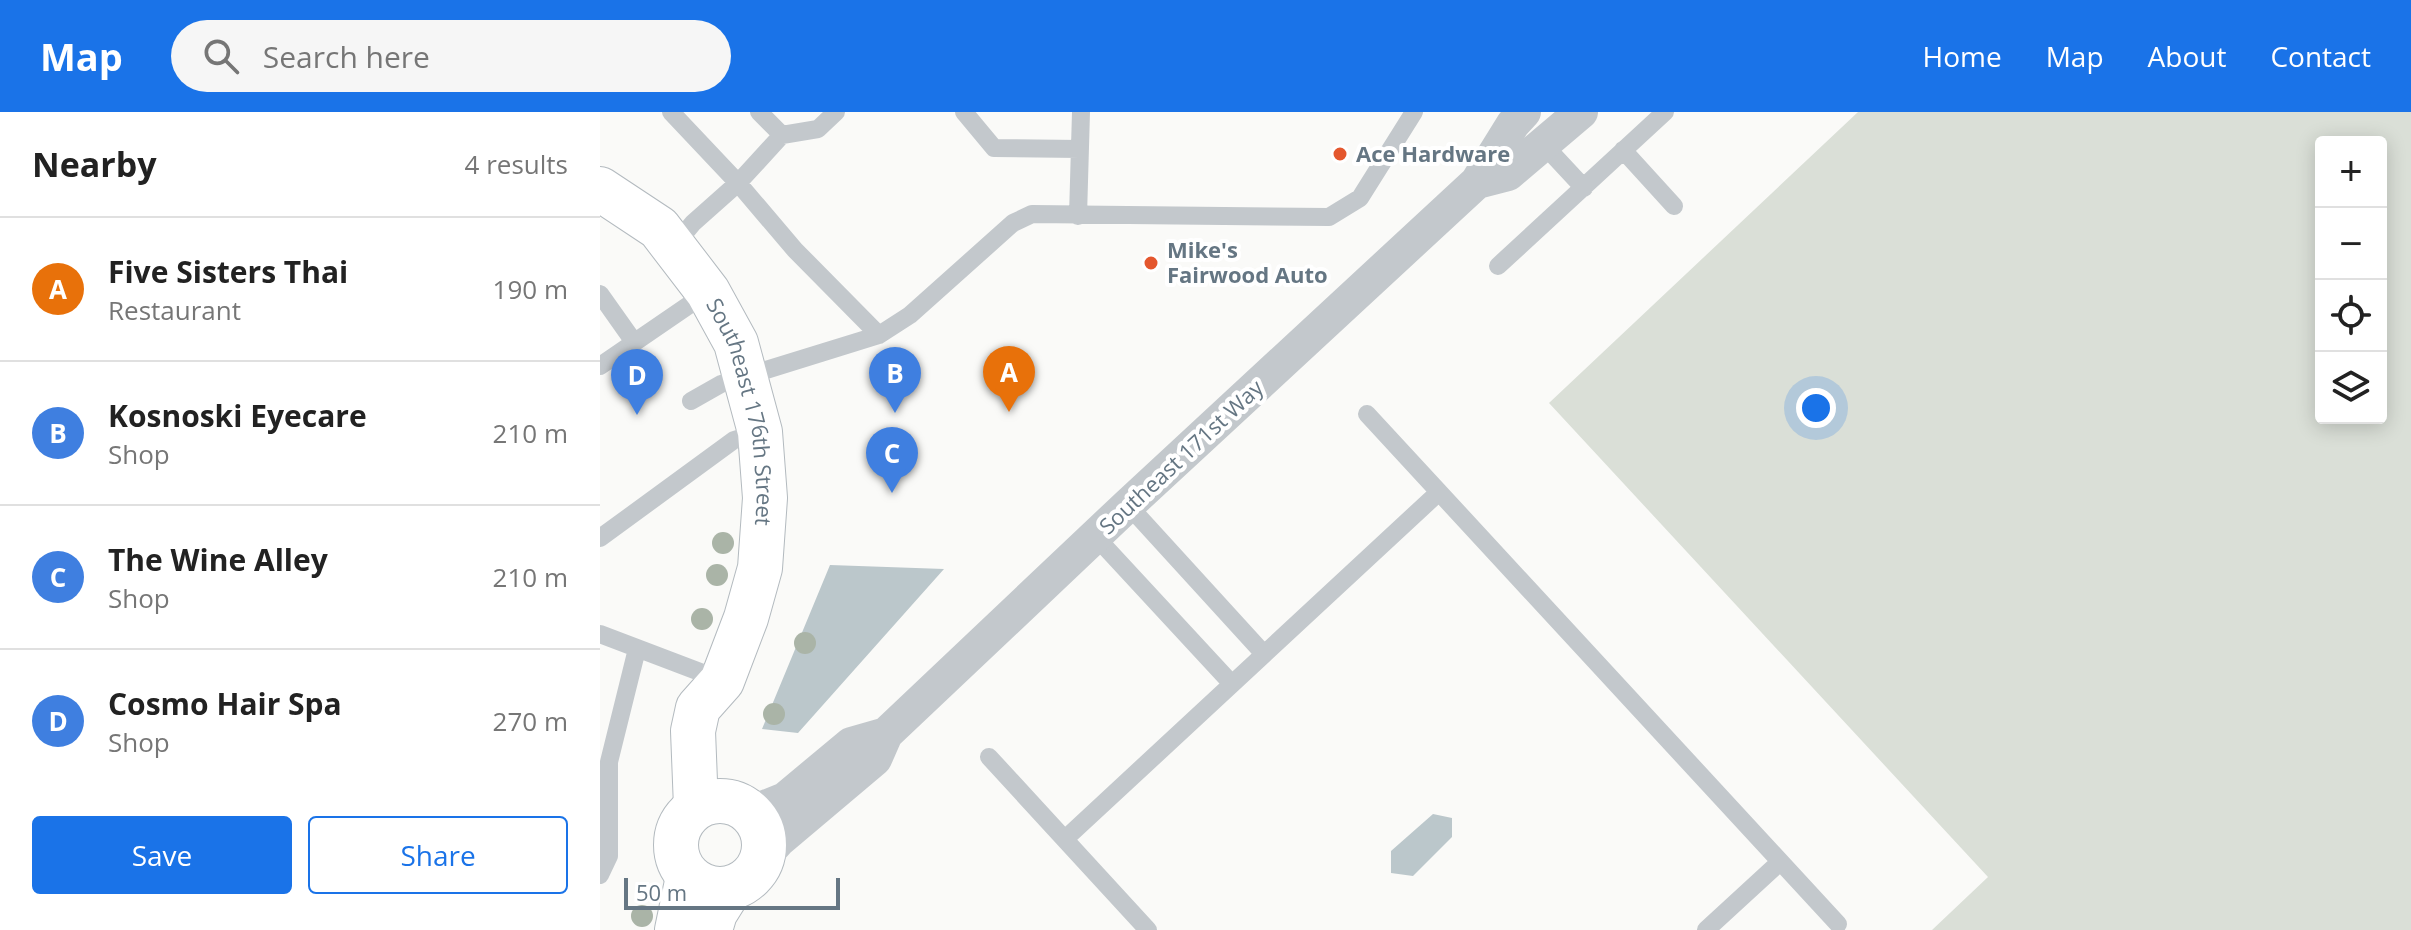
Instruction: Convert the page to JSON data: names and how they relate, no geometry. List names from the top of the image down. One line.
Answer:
{"streets":{"street":["Southeast 176th Street","Southeast 171st Way"]},"crossings":[["Southeast 176th Street","Southeast 171st Way"]],"places":["Ace Hardware","Mike's Fairwood Auto"],"scale_bar":"50 m","page":{"header":"Map","search":"Search here","nav":["Home","Map","About","Contact"],"heading":["Nearby","4 results"],"map_buttons":["+","−"],"list":[{"mark":"A","name":"Five Sisters Thai","note":"Restaurant","value":"190 m"},{"mark":"B","name":"Kosnoski Eyecare","note":"Shop","value":"210 m"},{"mark":"C","name":"The Wine Alley","note":"Shop","value":"210 m"},{"mark":"D","name":"Cosmo Hair Spa","note":"Shop","value":"270 m"}],"pins":["A","B","D","C"],"buttons":["Save","Share"],"scale":"50 m"}}
